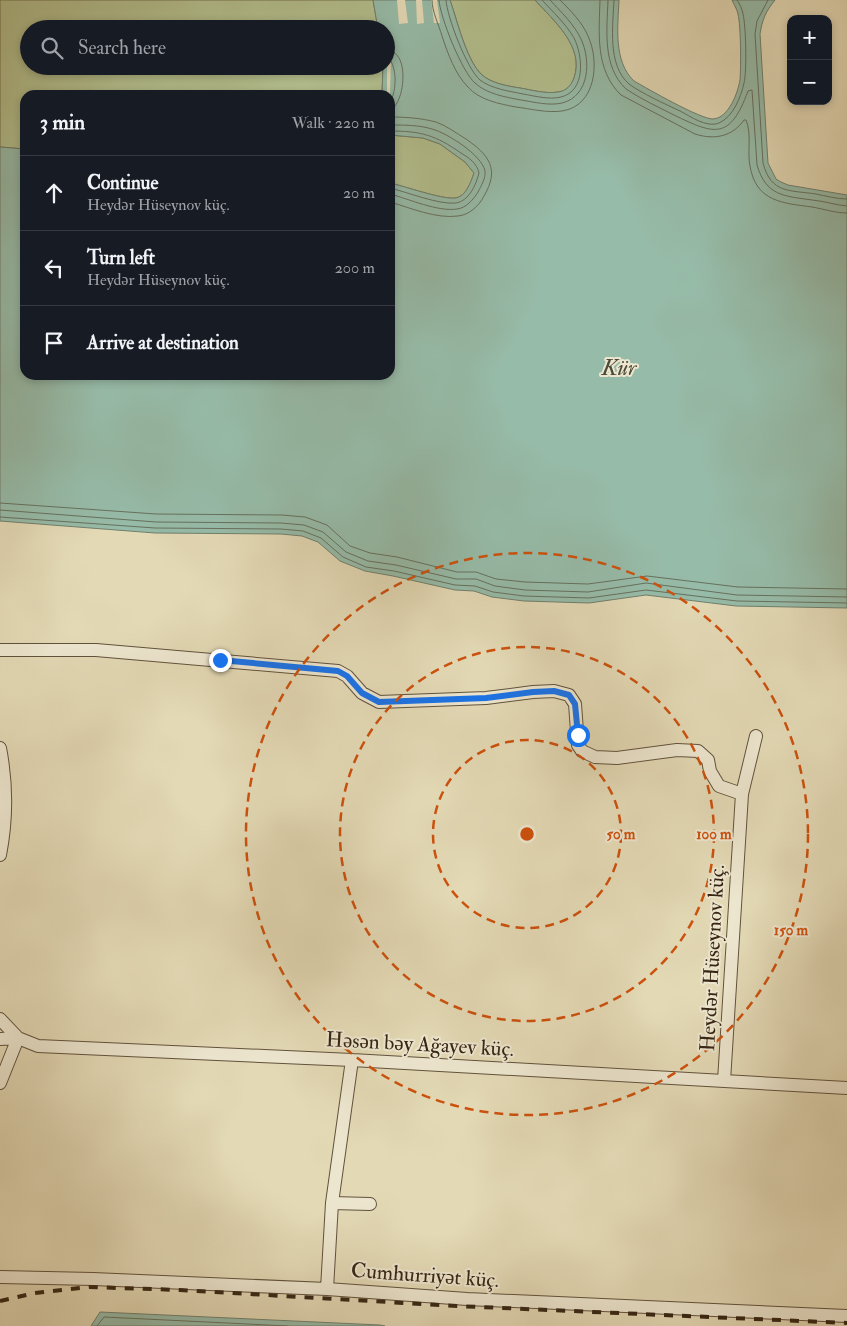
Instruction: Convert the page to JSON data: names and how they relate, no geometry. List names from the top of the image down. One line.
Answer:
{"streets":{"street":["Heydər Hüseynov küç.","Həsən bəy Ağayev küç.","Cumhurriyət küç."]},"crossings":[["Heydər Hüseynov küç.","Həsən bəy Ağayev küç."]],"water":["Kür"],"page":{"map_buttons":["+","−"],"search":"Search here","heading":["3 min","Walk · 220 m"],"list":[["Continue","Heydər Hüseynov küç.","20 m"],["Turn left","Heydər Hüseynov küç.","200 m"],"Arrive at destination"]},"rings":["50 m","100 m","150 m"]}
